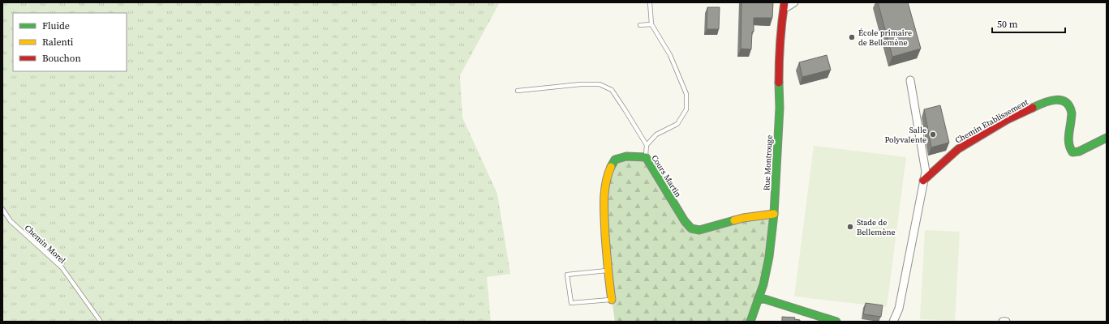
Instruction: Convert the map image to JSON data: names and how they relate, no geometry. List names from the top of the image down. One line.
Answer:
{"streets":{"street":["Chemin Etablissement","Rue Montrouge","Cours Martin"],"lane":["Chemin Morel"]},"crossings":[["Rue Montrouge","Cours Martin"]],"places":["École primaire de Bellemène","Salle Polyvalente","Stade de Bellemène"],"legend":["Fluide","Ralenti","Bouchon"],"scale_bar":"50 m"}
